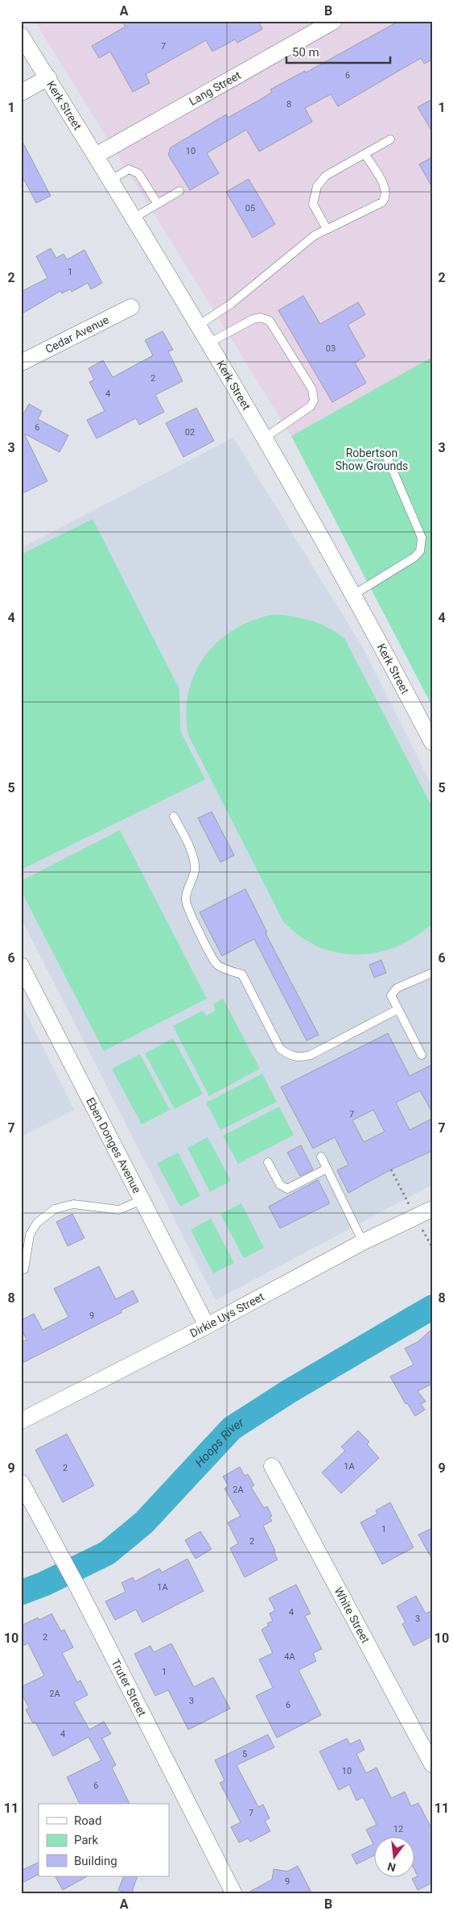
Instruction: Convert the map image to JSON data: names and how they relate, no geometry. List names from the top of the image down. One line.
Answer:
{"streets":{"street":["Lang Street","Kerk Street","Cedar Avenue","Eben Donges Avenue","Dirkie Uys Street","White Street","Truter Street"]},"crossings":[["Lang Street","Kerk Street"],["Eben Donges Avenue","Dirkie Uys Street"]],"water":["Hoops River"],"parks":["Robertson Show Grounds"],"house_numbers":["7","6","8","10","05","1","03","2","4","6","02","7","9","1A","2","2A","1","2","1A","4","3","2","4A","1","2A","3","6","4","5","10","6","7","12","9"],"legend":["Road","Park","Building"],"scale_bar":"50 m","north":"bottom","grid":{"columns":["A","B"],"rows":["1","2","3","4","5","6","7","8","9","10","11"]}}
